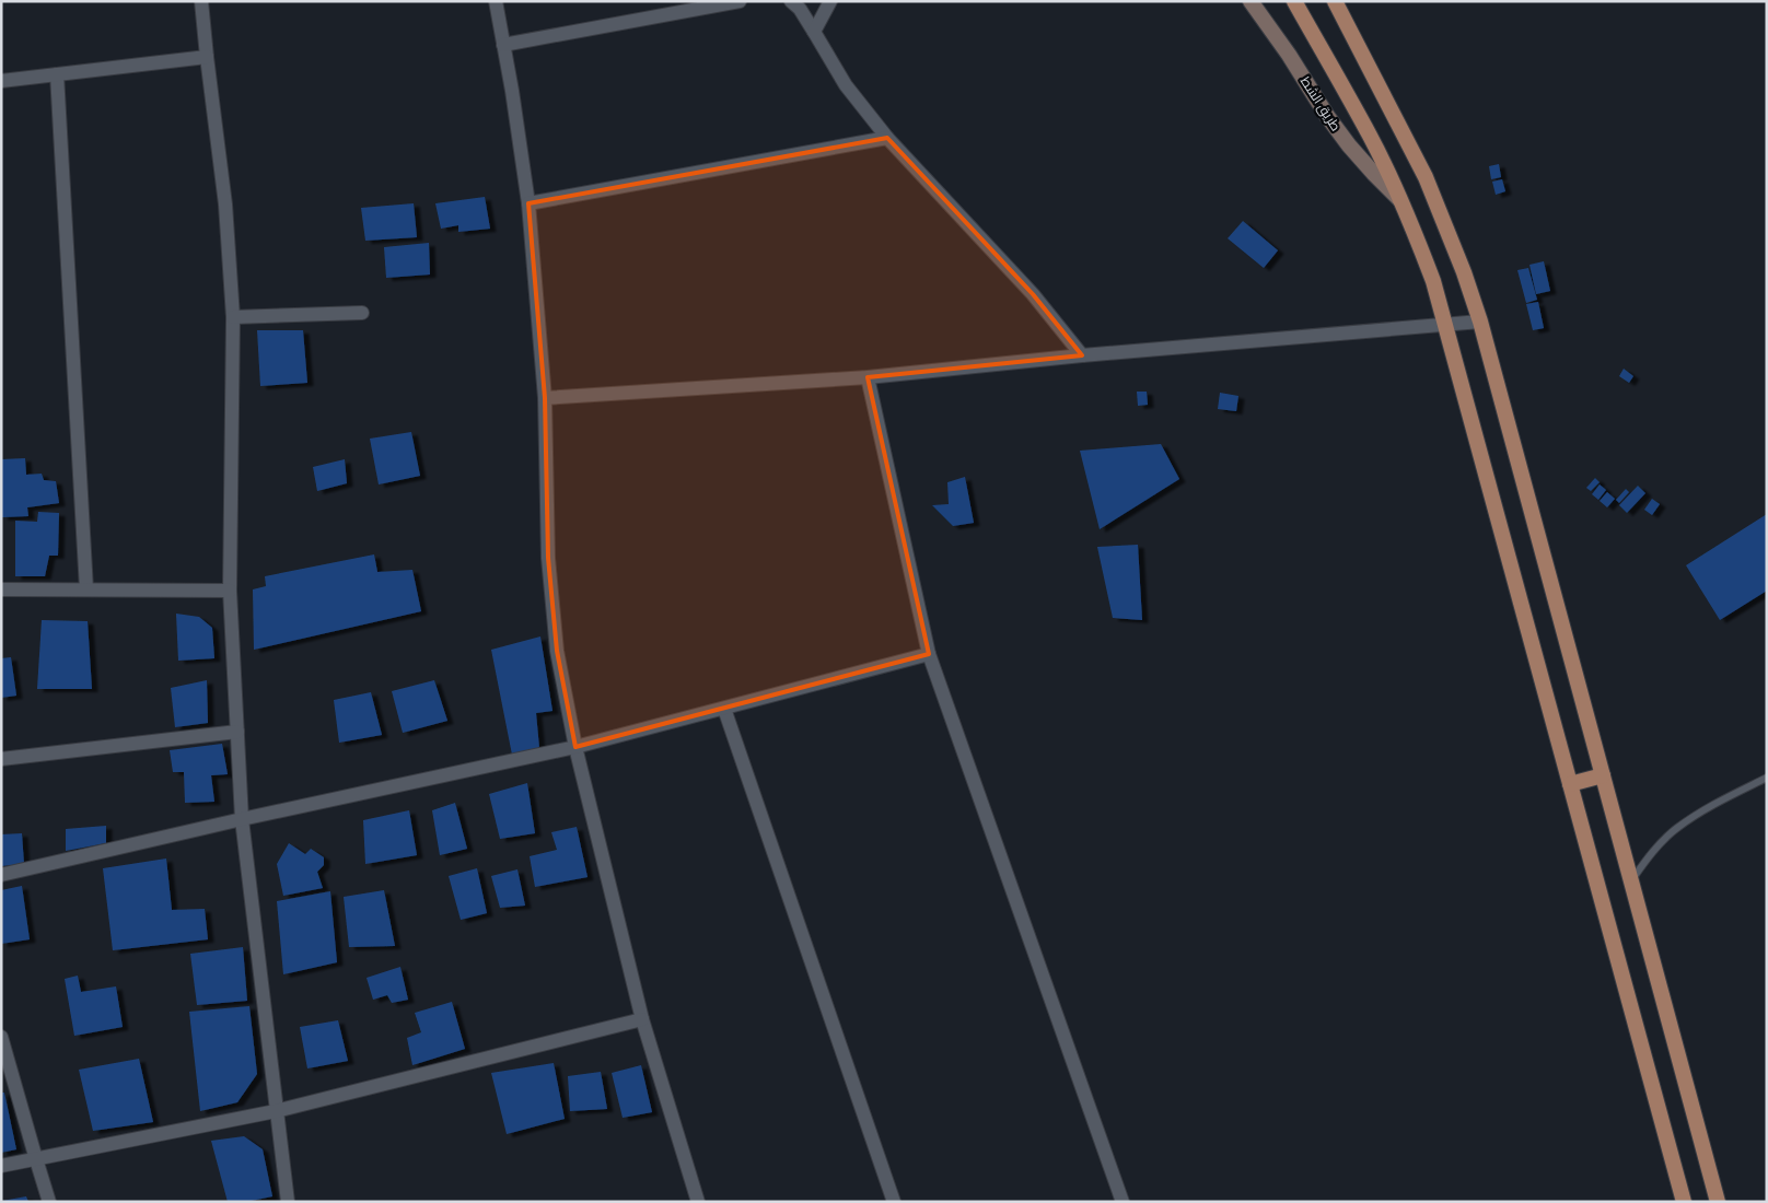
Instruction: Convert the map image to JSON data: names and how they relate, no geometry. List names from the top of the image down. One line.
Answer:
{"streets":{"main road":["طريق الشط"]}}
